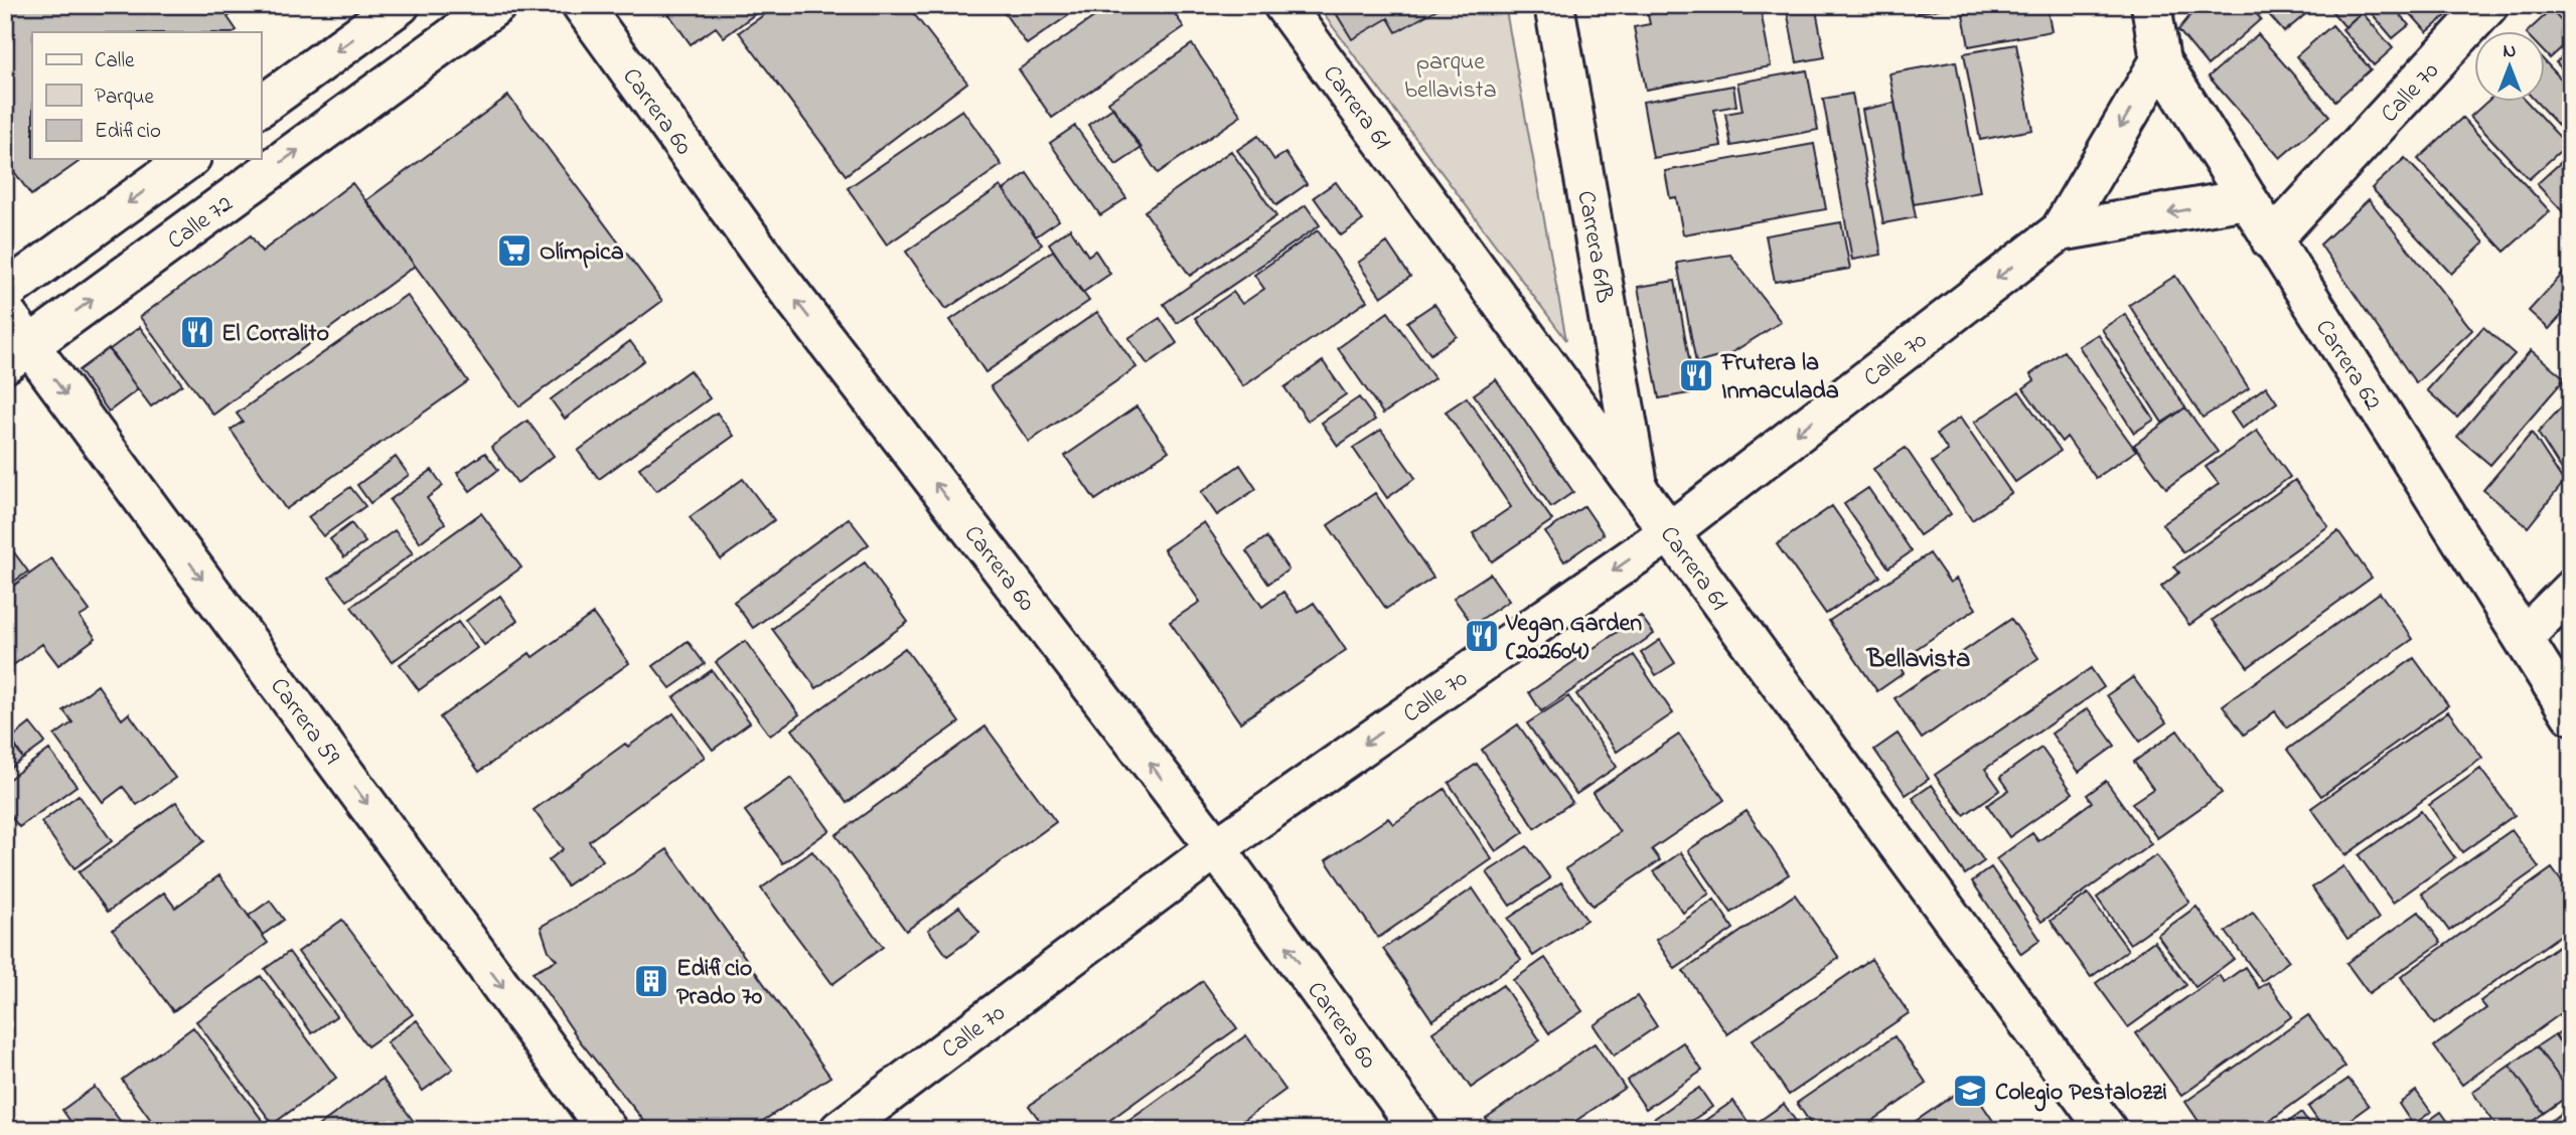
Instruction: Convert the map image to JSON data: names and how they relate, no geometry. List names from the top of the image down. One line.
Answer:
{"streets":{"street":["Calle 70","Carrera 61","Carrera 60","Calle 72","Carrera 61B","Carrera 62","Carrera 59"]},"crossings":[["Calle 70","Carrera 61"],["Calle 70","Carrera 60"],["Calle 70","Carrera 62"],["Carrera 61","Carrera 61B"],["Calle 72","Carrera 59"]],"one_way":["Calle 70","Carrera 60","Carrera 59"],"districts":["Bellavista"],"parks":["parque bellavista"],"places":{"supermarket":["Olímpica"],"restaurant":["El Corralito","Frutera la Inmaculada","Vegan Garden (202604)"],"building":["Edificio Prado 70"],"school or university":["Colegio Pestalozzi"]},"legend":["Calle","Parque","Edificio"],"north":"top"}
